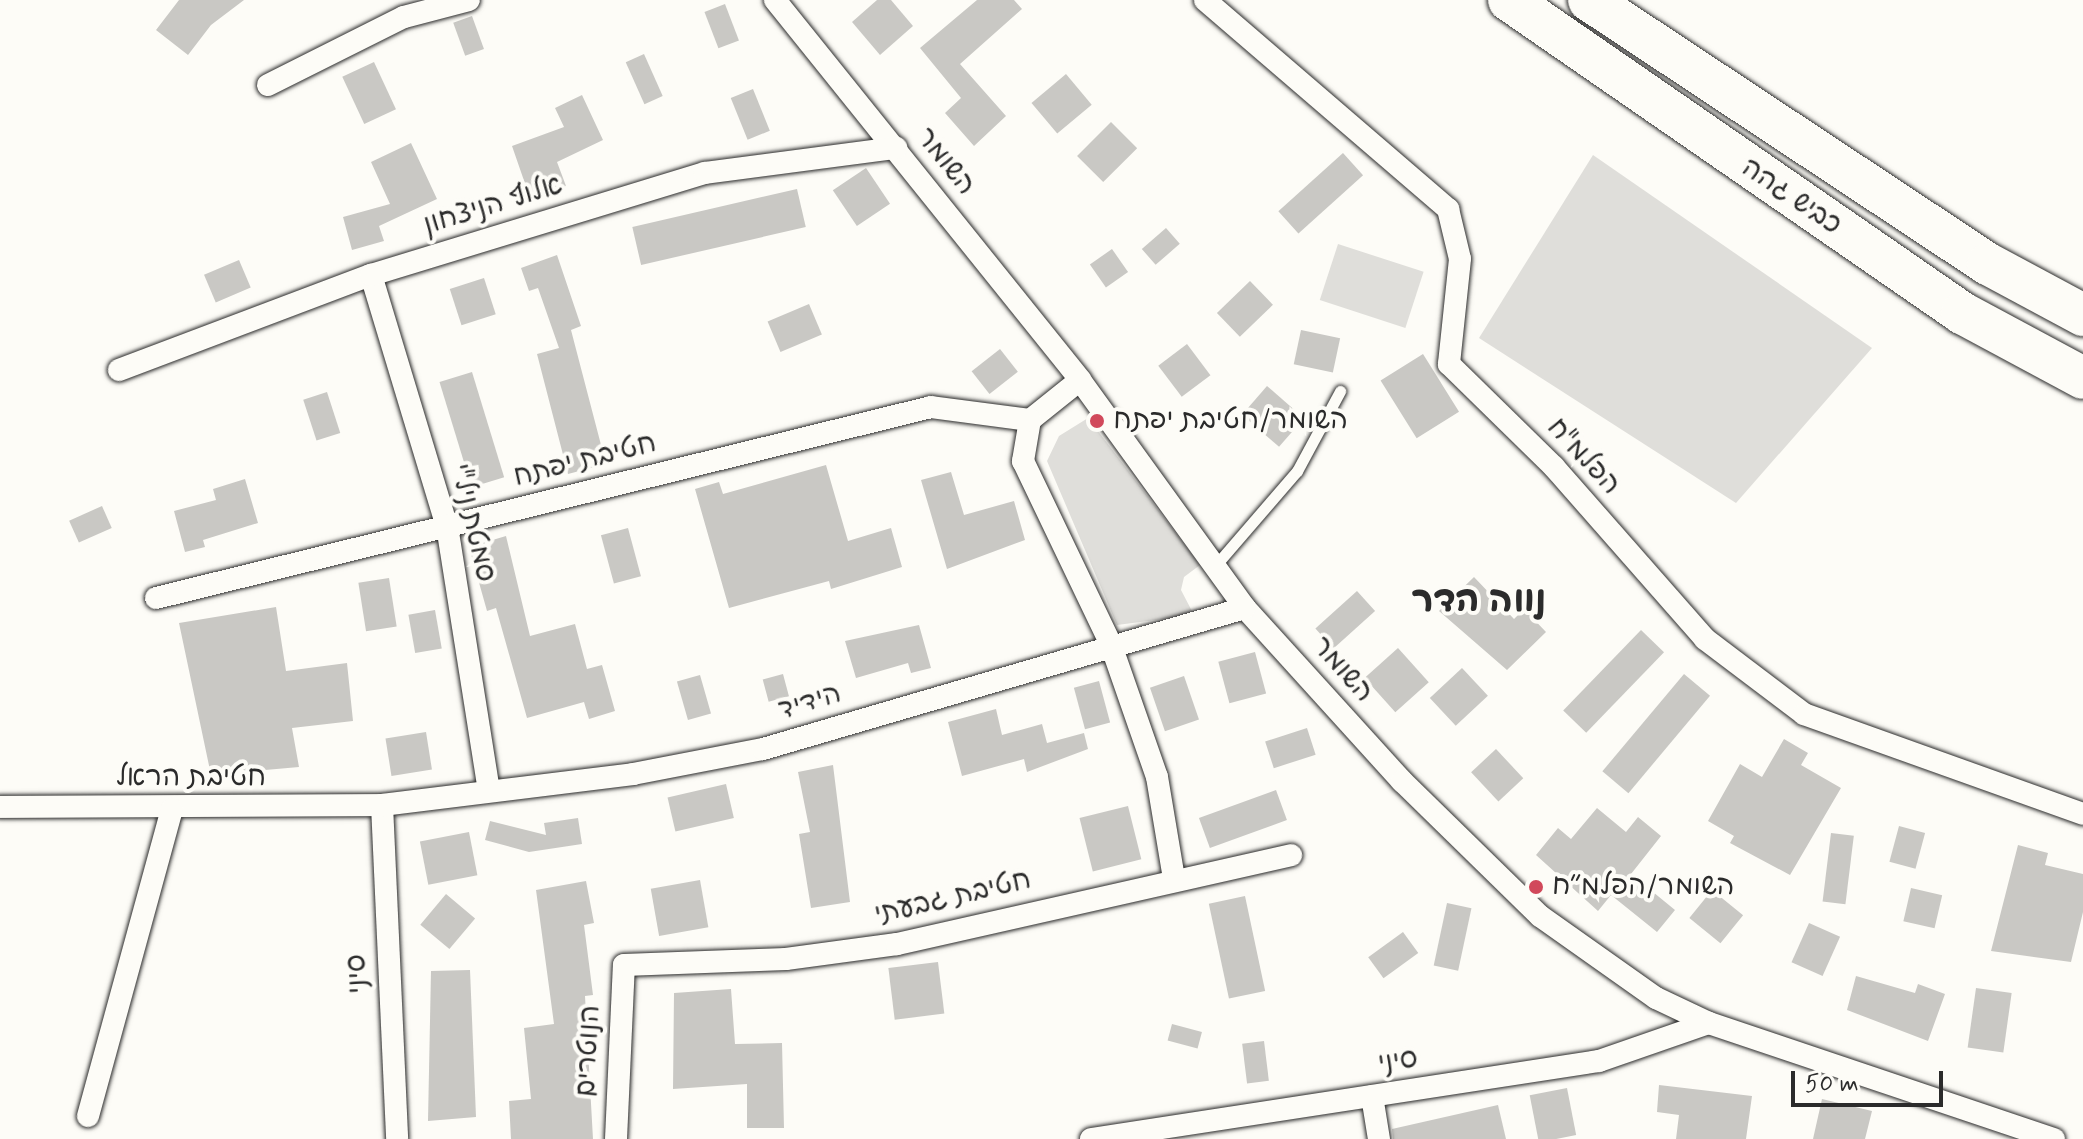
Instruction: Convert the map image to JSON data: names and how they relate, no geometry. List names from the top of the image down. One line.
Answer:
{"streets":{"highway":["כביש גהה"],"street":["השומר","אלוף הניצחון","הפלמ\"ח","חטיבת יפתח","סמטת ניל\"י","הידיד","חטיבת הראל","חטיבת גבעתי","סיני","הנוטרים"]},"crossings":[["השומר","אלוף הניצחון"],["השומר","הידיד"],["השומר","סיני"],["אלוף הניצחון","סמטת ניל\"י"],["חטיבת יפתח","סמטת ניל\"י"],["סמטת ניל\"י","הידיד"],["הידיד","חטיבת הראל"],["הידיד","סיני"],["חטיבת הראל","סיני"],["חטיבת גבעתי","הנוטרים"]],"districts":["נווה הדר"],"places":["השומר/חטיבת יפתח","השומר/הפלמ״ח"],"scale_bar":"50 m"}
